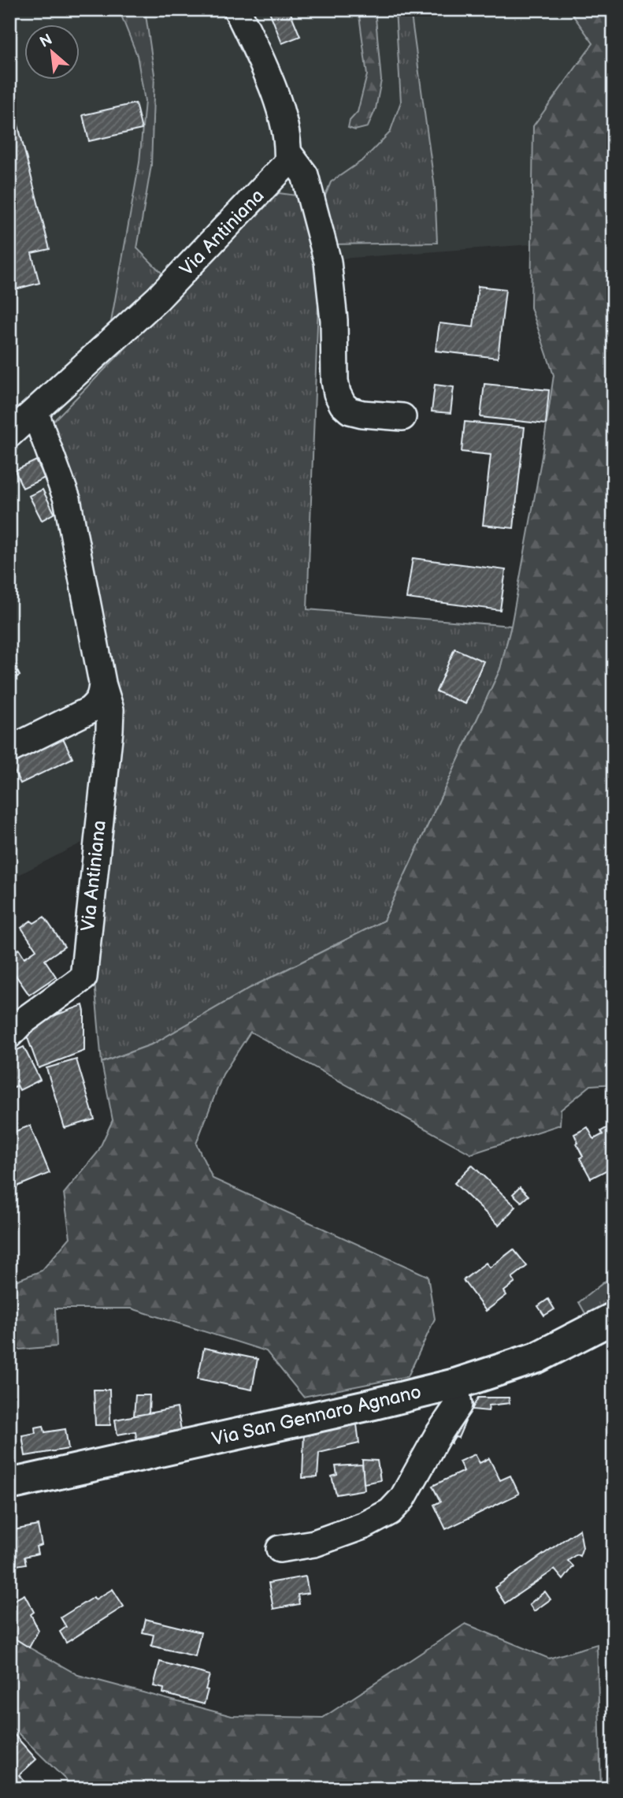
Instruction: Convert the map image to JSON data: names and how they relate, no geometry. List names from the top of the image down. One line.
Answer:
{"streets":{"main road":["Via San Gennaro Agnano"],"street":["Via Antiniana"]},"north":"top left"}
